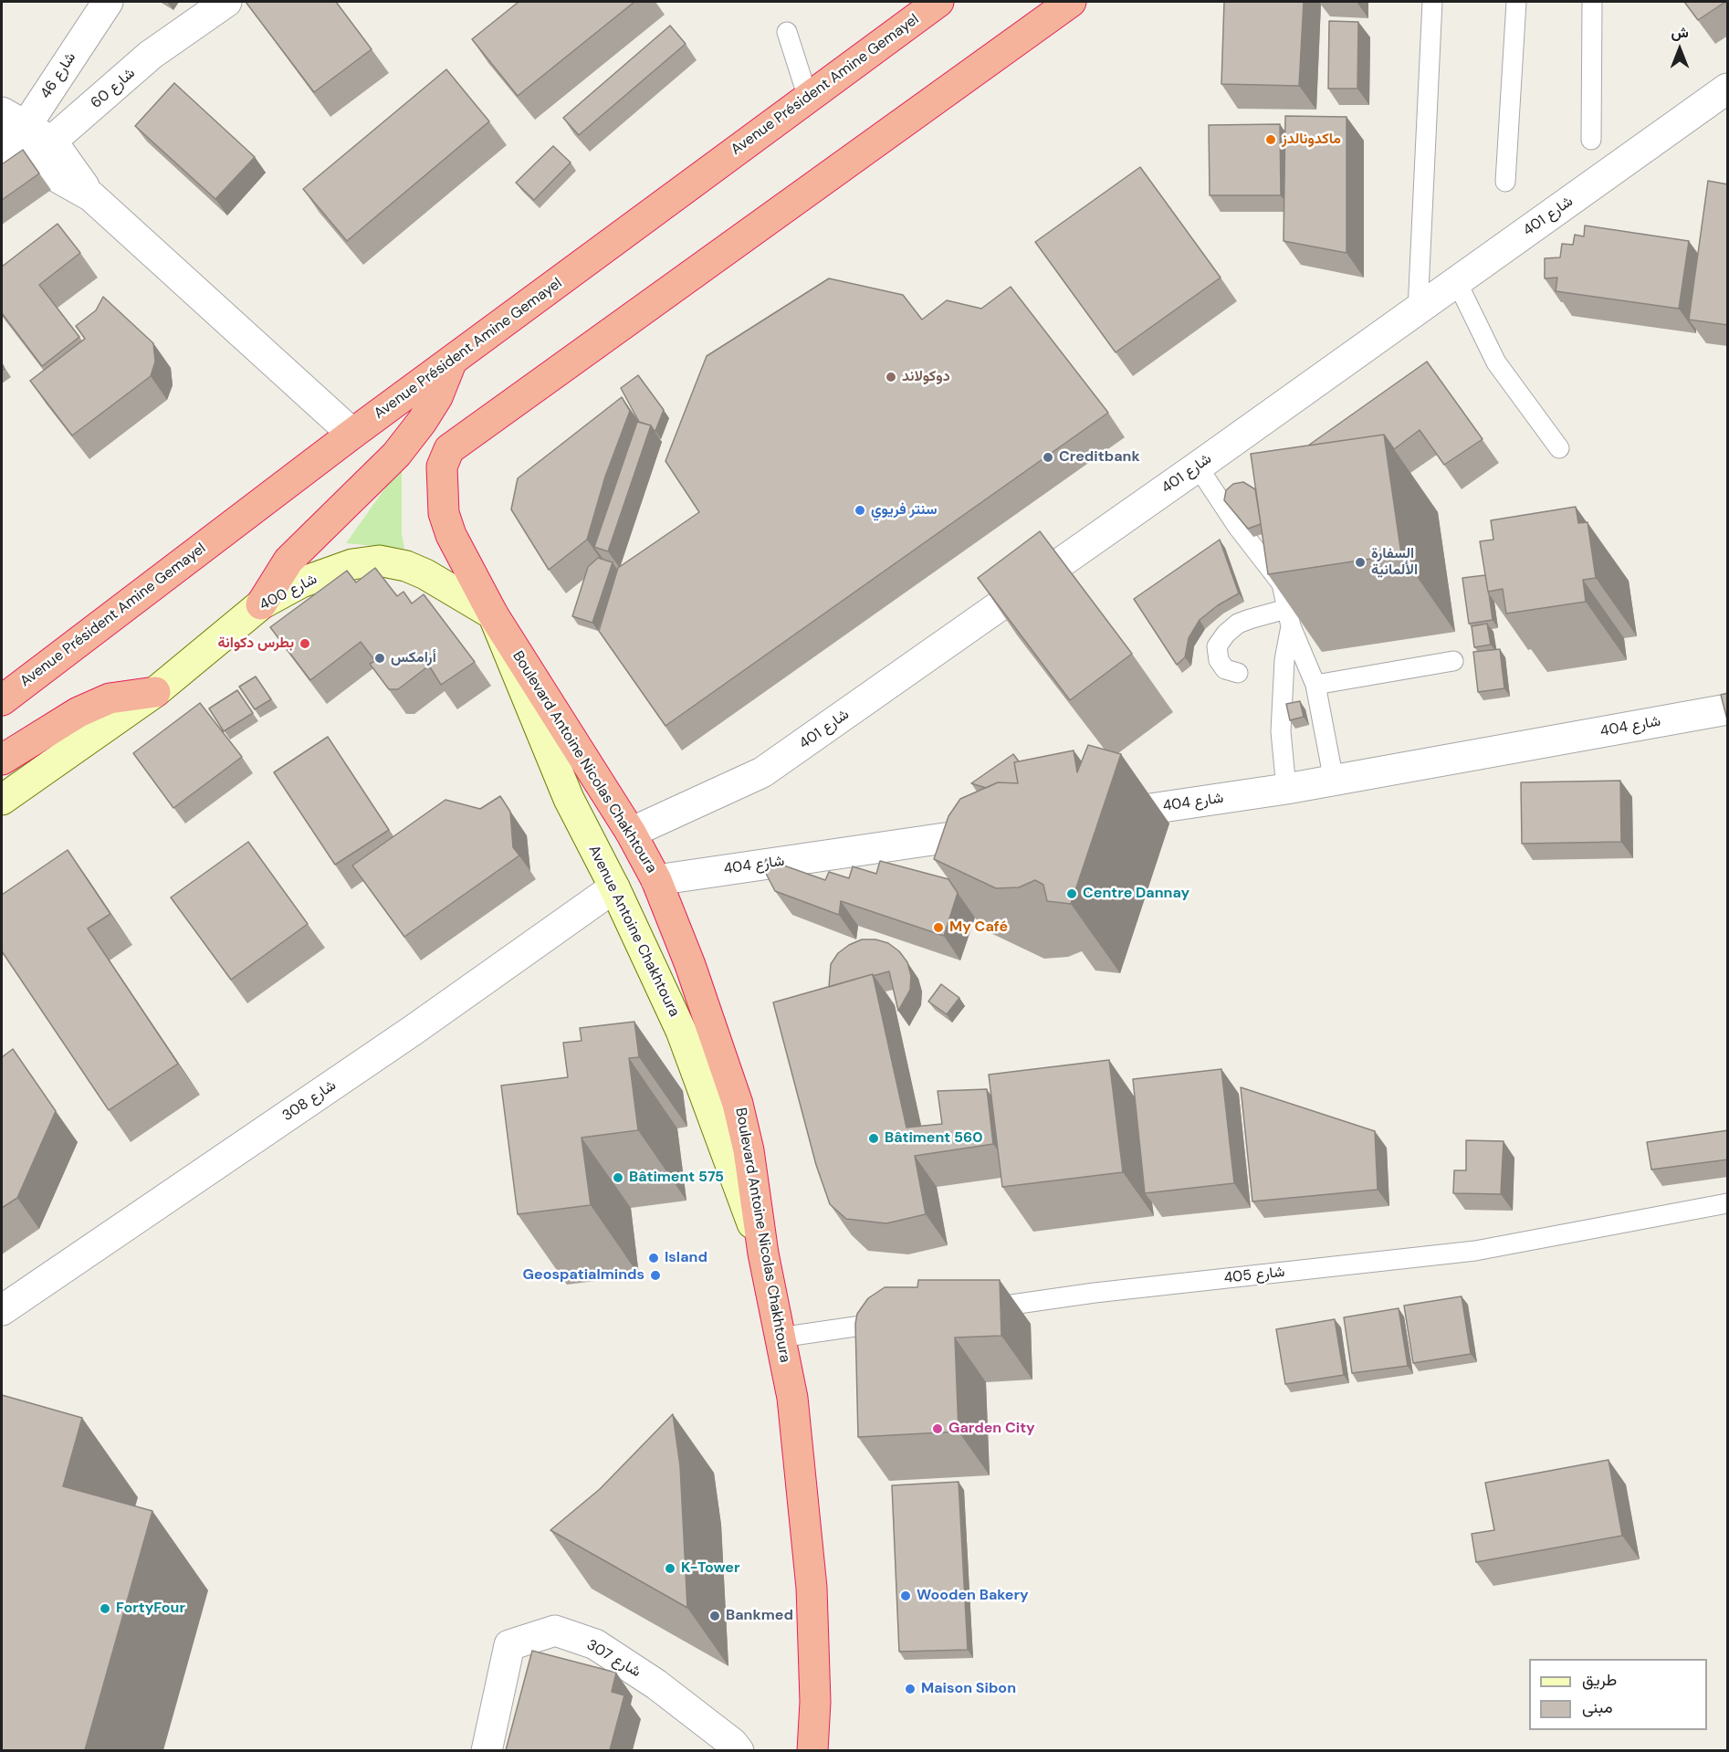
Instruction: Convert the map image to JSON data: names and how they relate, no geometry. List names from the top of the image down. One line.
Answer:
{"streets":{"highway":["Avenue Président Amine Gemayel","Boulevard Antoine Nicolas Chakhtoura"],"main road":["شارع 400","Avenue Antoine Chakhtoura"],"street":["شارع 46","شارع 60","شارع 401","شارع 404","شارع 308","شارع 307"],"lane":["شارع 405"]},"crossings":[["شارع 46","شارع 60"],["شارع 401","Boulevard Antoine Nicolas Chakhtoura"],["شارع 400","Boulevard Antoine Nicolas Chakhtoura"],["شارع 400","Avenue Antoine Chakhtoura"],["شارع 404","Boulevard Antoine Nicolas Chakhtoura"],["Boulevard Antoine Nicolas Chakhtoura","Avenue Antoine Chakhtoura"],["Avenue Antoine Chakhtoura","شارع 308"]],"places":["ماكدونالدز","دوكولاند","Creditbank","سنتر فريوي","السفارة الألمانية","بطرس دكوانة","أرامكس","Centre Dannay","My Café","Bâtiment 560","Bâtiment 575","Island","Geospatialminds","Garden City","K-Tower","Wooden Bakery","FortyFour","Bankmed","Maison Sibon"],"legend":["طريق","مبنى"],"north":"top"}
